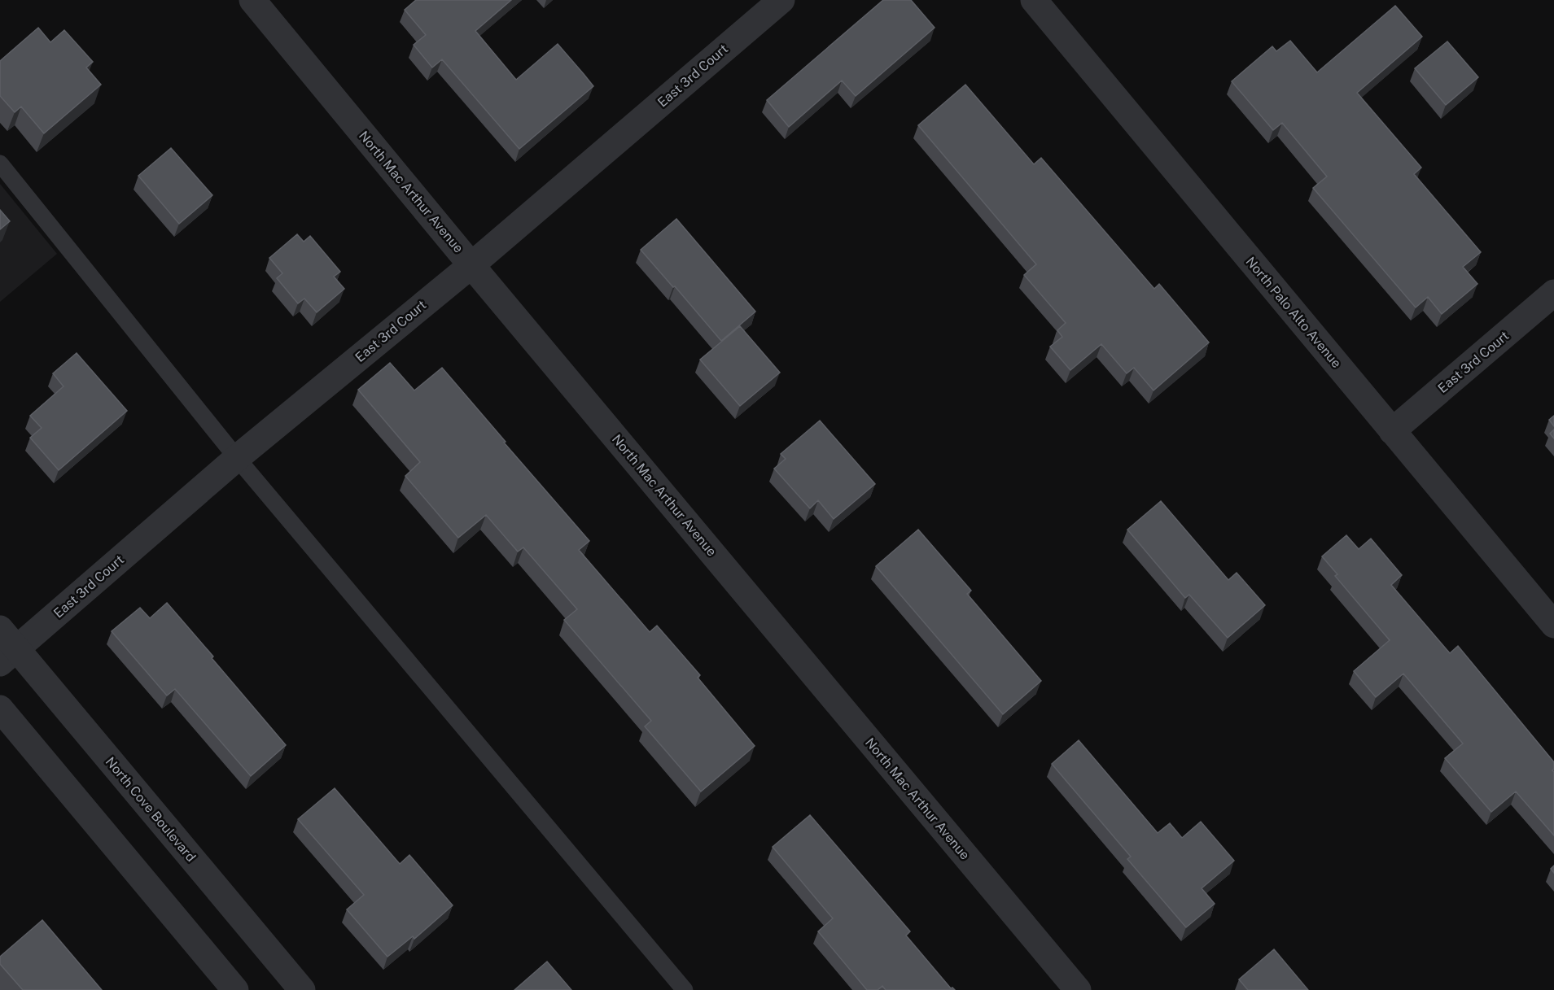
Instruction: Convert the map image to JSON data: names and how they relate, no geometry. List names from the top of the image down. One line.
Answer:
{"streets":{"street":["East 3rd Court","North Mac Arthur Avenue","North Palo Alto Avenue","North Cove Boulevard"]},"crossings":[["East 3rd Court","North Mac Arthur Avenue"],["East 3rd Court","North Palo Alto Avenue"],["East 3rd Court","North Cove Boulevard"]]}
